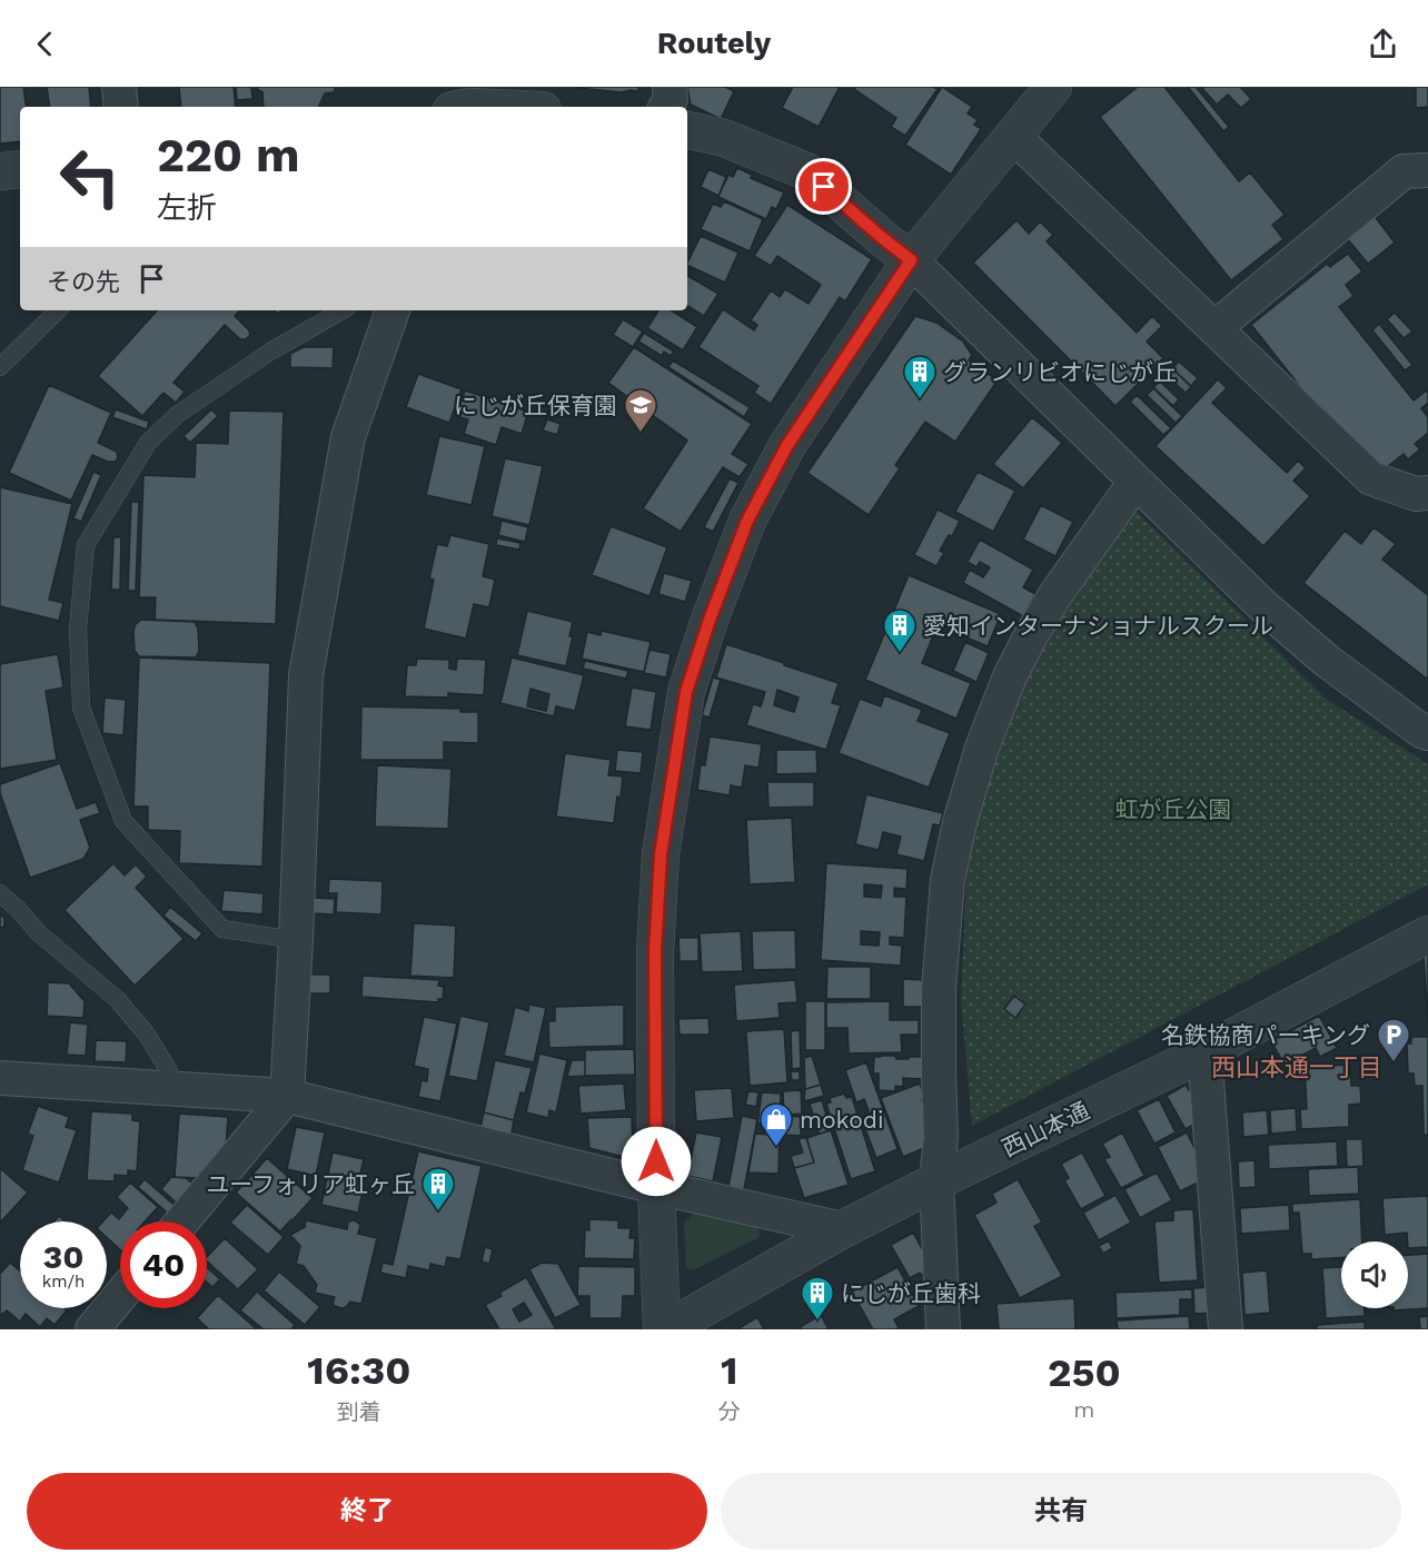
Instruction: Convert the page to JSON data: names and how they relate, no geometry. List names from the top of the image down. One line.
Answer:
{"streets":{"street":["西山本通"]},"districts":["西山本通一丁目"],"parks":["虹が丘公園"],"places":{"building":["グランリビオにじが丘","愛知インターナショナルスクール","ユーフォリア虹ヶ丘","にじが丘歯科"],"school or university":["にじが丘保育園"],"parking":["名鉄協商パーキング"],"shop":["mokodi"]},"page":{"header":"Routely","turn":["220 m","左折"],"then":"その先","speed":"30 km/h","limit":"40","eta":["16:30","到着","1","分","250","m"],"buttons":["終了","共有"]}}
